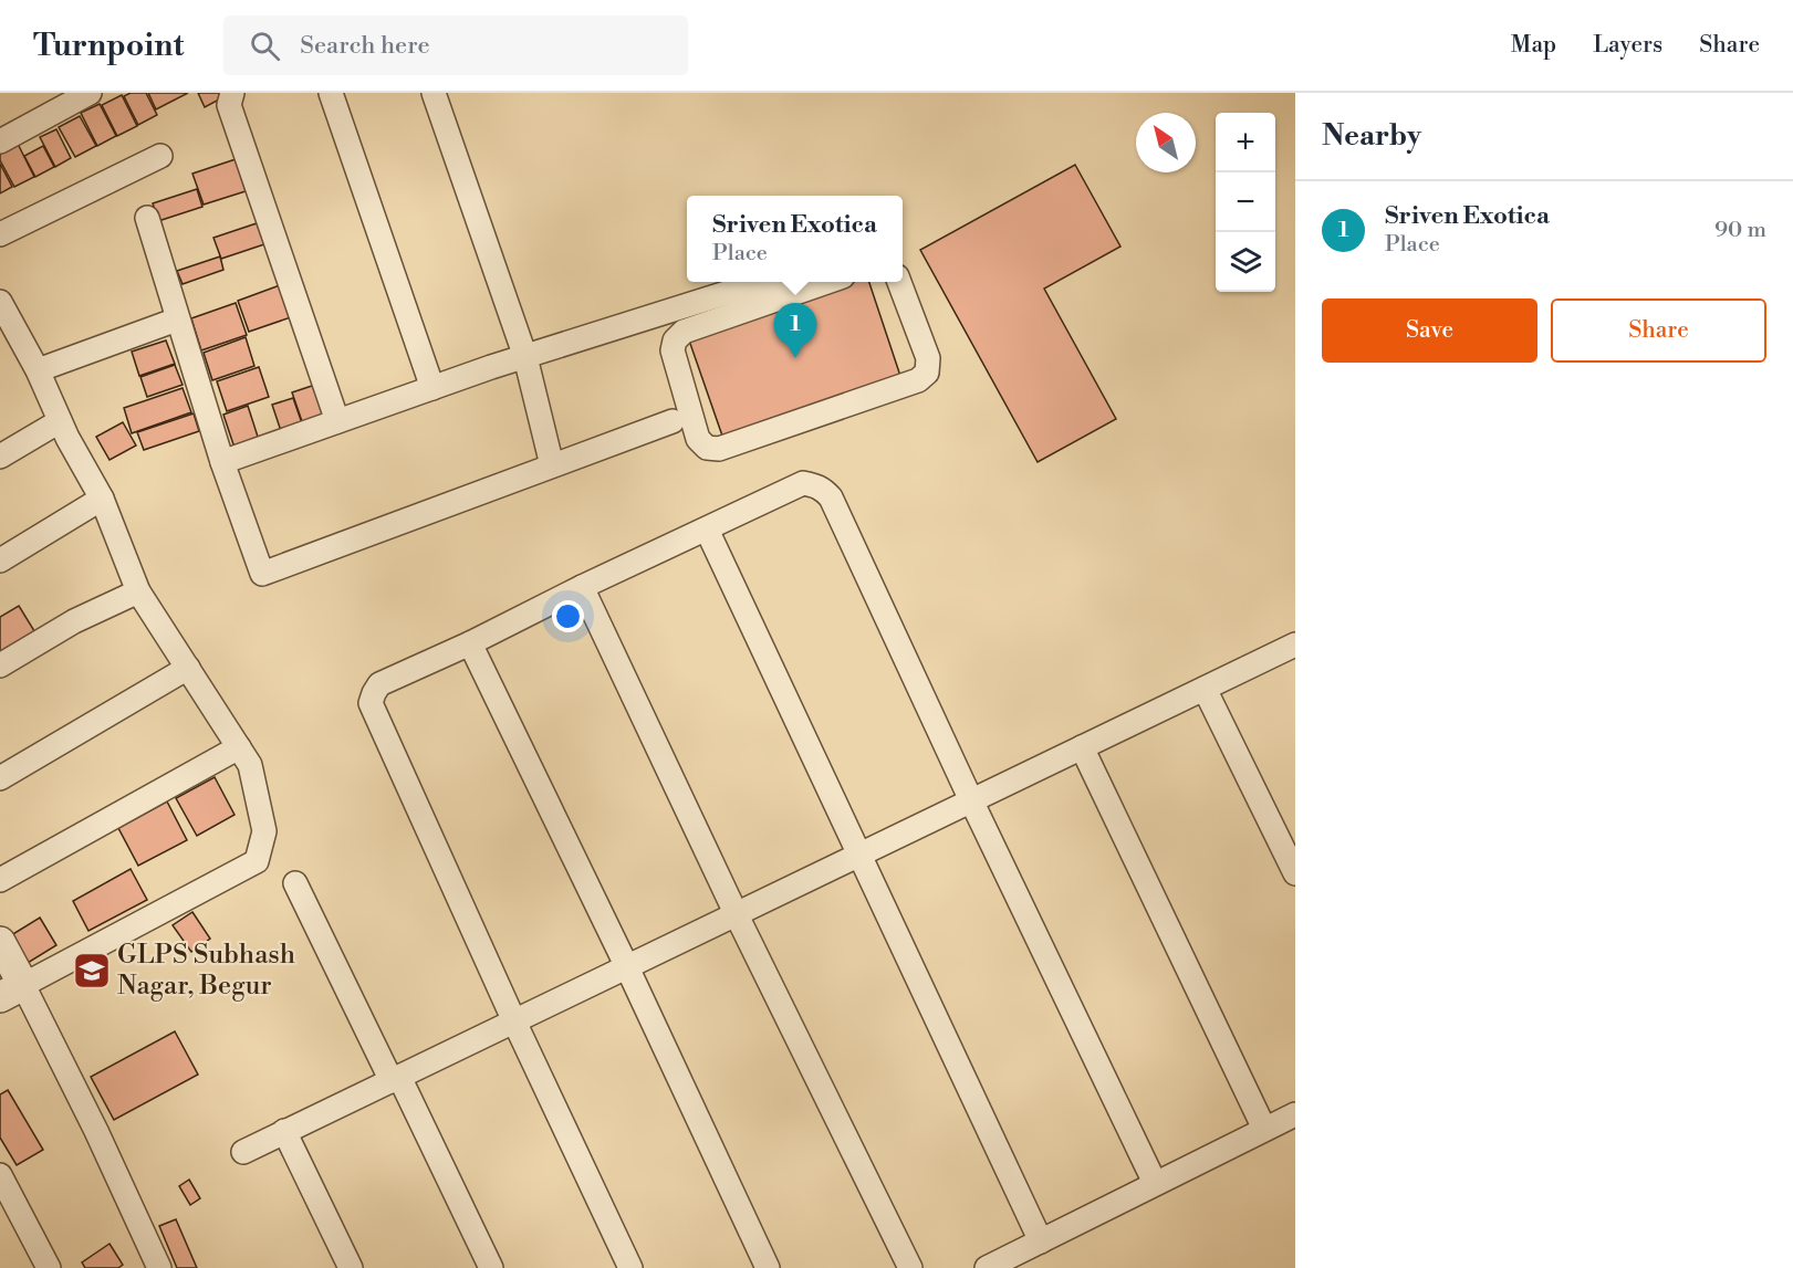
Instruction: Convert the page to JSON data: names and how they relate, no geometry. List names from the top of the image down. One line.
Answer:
{"places":{"school or university":["GLPS Subhash Nagar, Begur"]},"north":"top left","page":{"header":"Turnpoint","search":"Search here","nav":["Map","Layers","Share"],"heading":"Nearby","map_buttons":["+","−"],"list":[{"mark":"1","name":"Sriven Exotica","note":"Place","value":"90 m"}],"popup":["Sriven Exotica","Place"],"buttons":["Save","Share"],"pins":"1"}}
